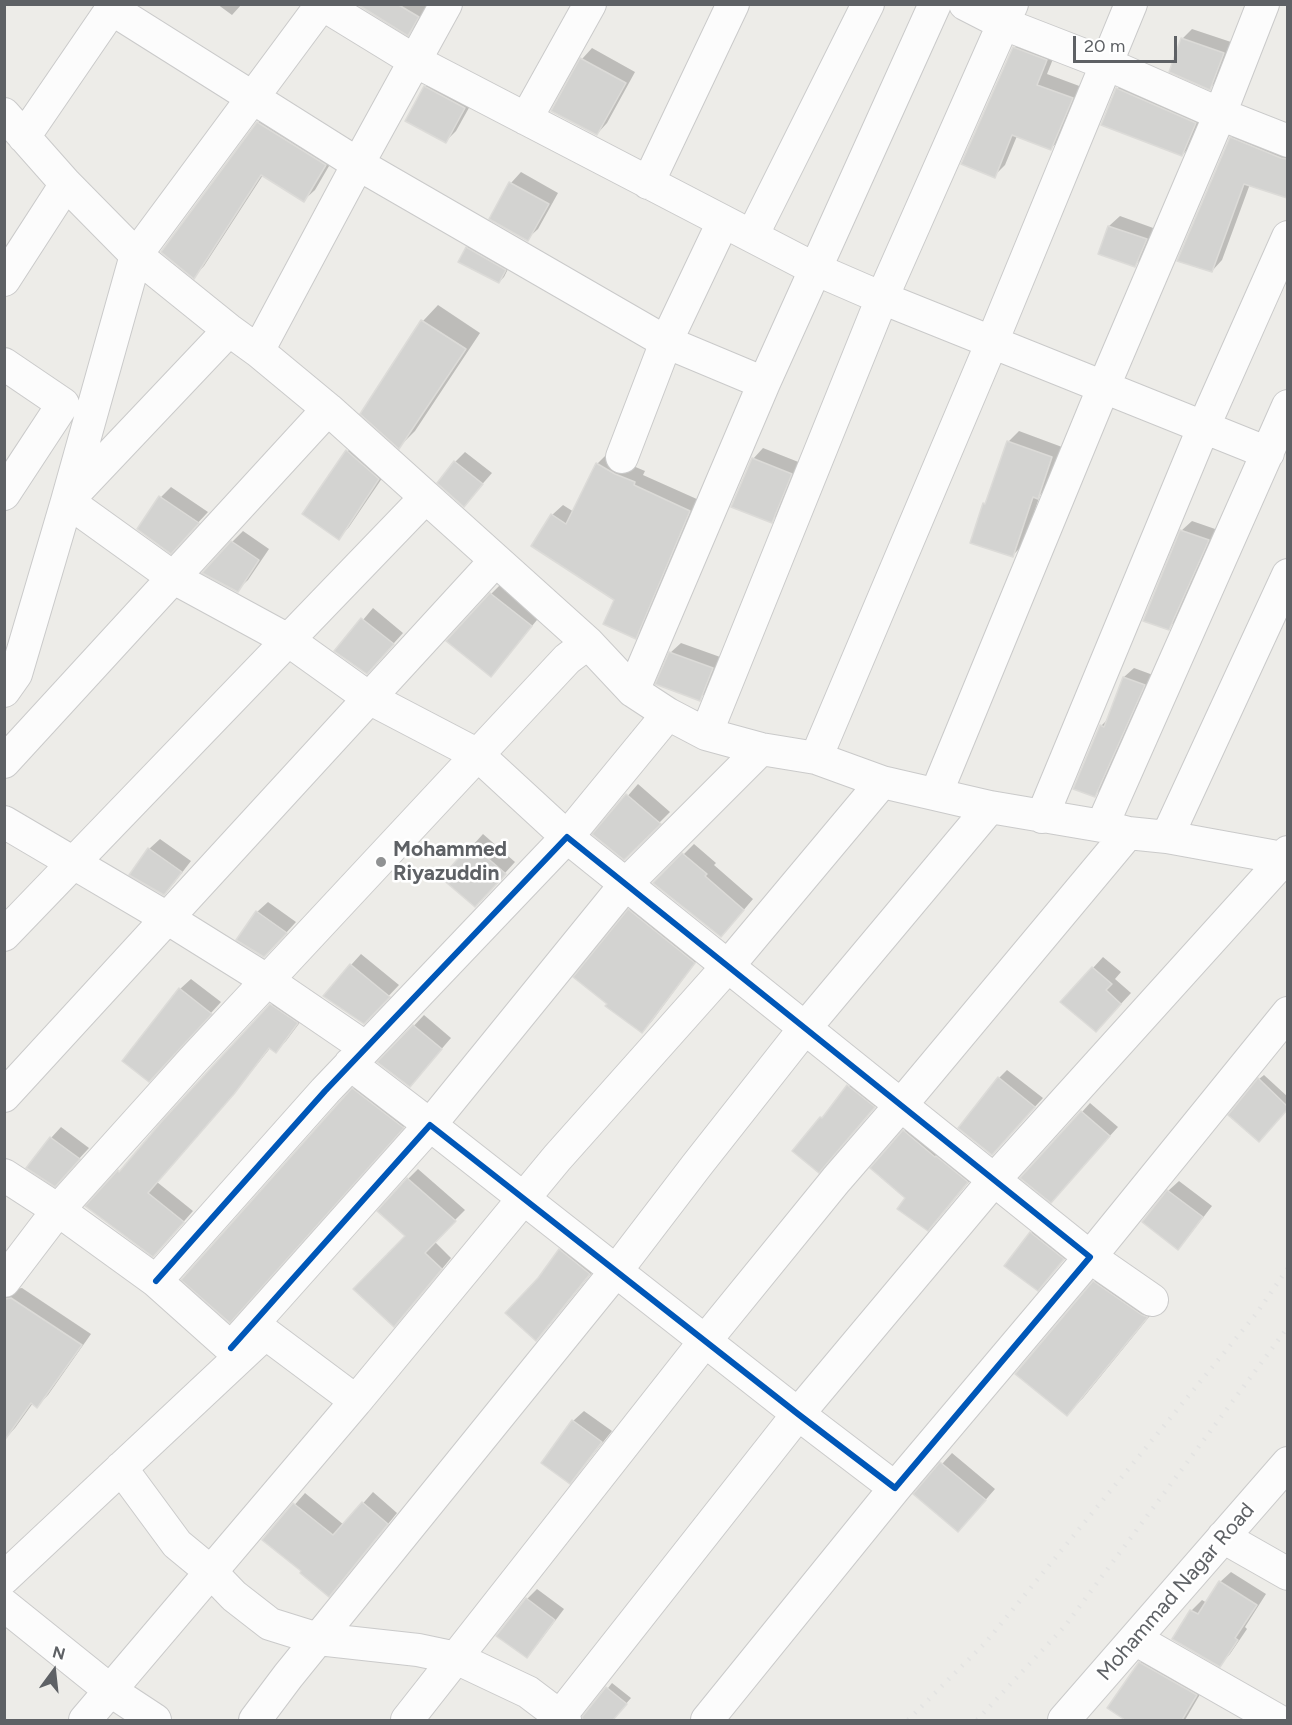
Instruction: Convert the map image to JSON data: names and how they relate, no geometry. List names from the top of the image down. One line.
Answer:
{"streets":{"street":["Mohammad Nagar Road"]},"places":["Mohammed Riyazuddin"],"scale_bar":"20 m","north":"top"}
